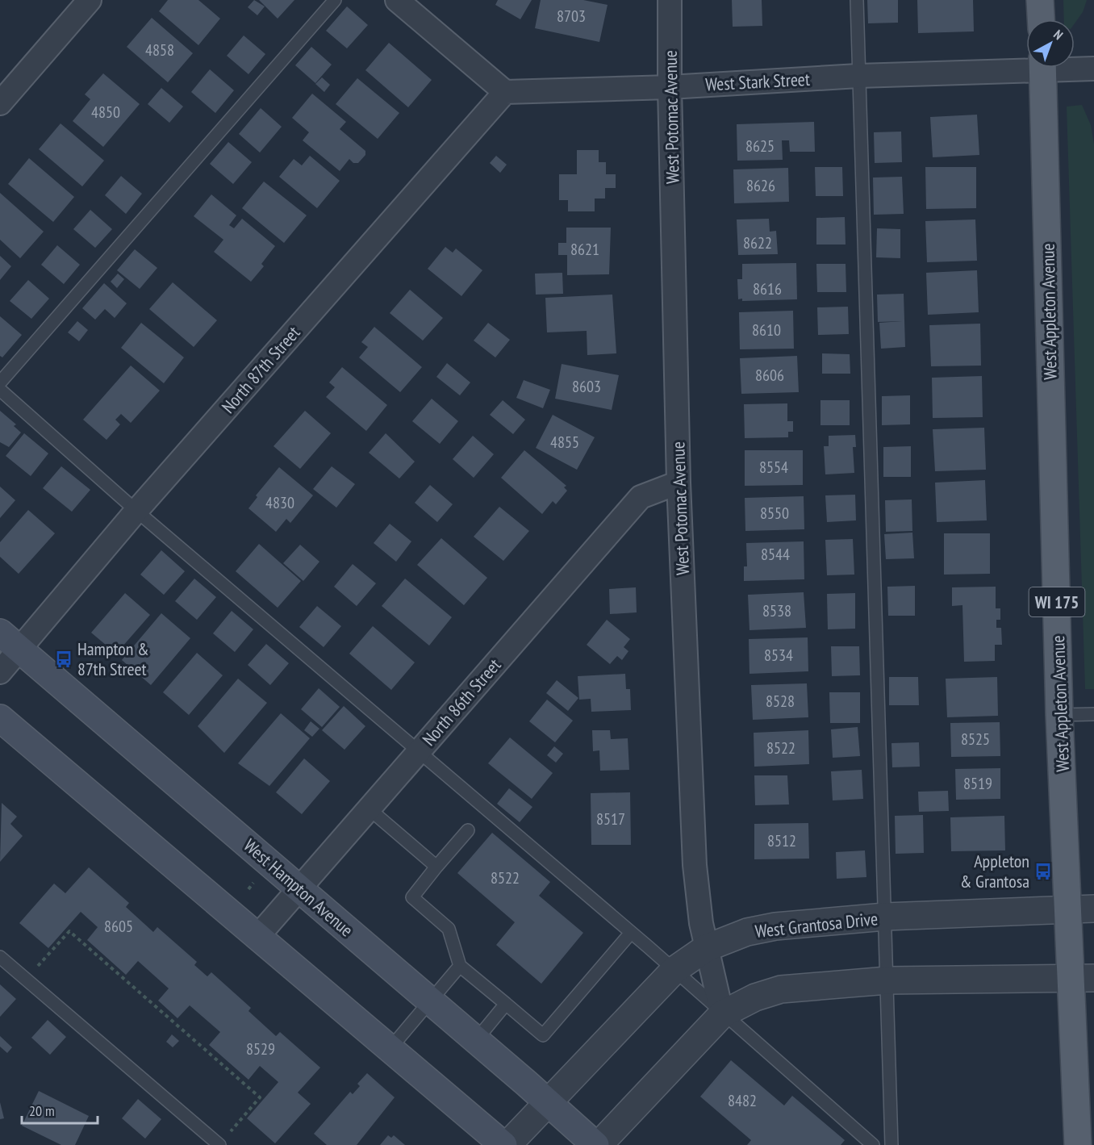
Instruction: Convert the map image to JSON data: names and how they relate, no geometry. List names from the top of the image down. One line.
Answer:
{"streets":{"main road":["West Appleton Avenue","WI 175","West Hampton Avenue"],"street":["West Stark Street","West Potomac Avenue","North 87th Street","North 86th Street","West Grantosa Drive"]},"crossings":[["West Stark Street","West Potomac Avenue"],["West Stark Street","North 87th Street"],["West Potomac Avenue","North 86th Street"],["West Potomac Avenue","West Grantosa Drive"],["West Appleton Avenue","West Grantosa Drive"],["North 87th Street","West Hampton Avenue"],["North 86th Street","West Hampton Avenue"],["West Hampton Avenue","West Grantosa Drive"]],"places":{"bus stop":["Hampton & 87th Street","Appleton & Grantosa"]},"house_numbers":["8703","4858","4850","8625","8626","8622","8621","8616","8610","8606","8603","4855","8554","4830","8550","8544","8538","8534","8528","8525","8522","8519","8517","8512","8522","8605","8529","8482"],"scale_bar":"20 m","north":"top right"}
